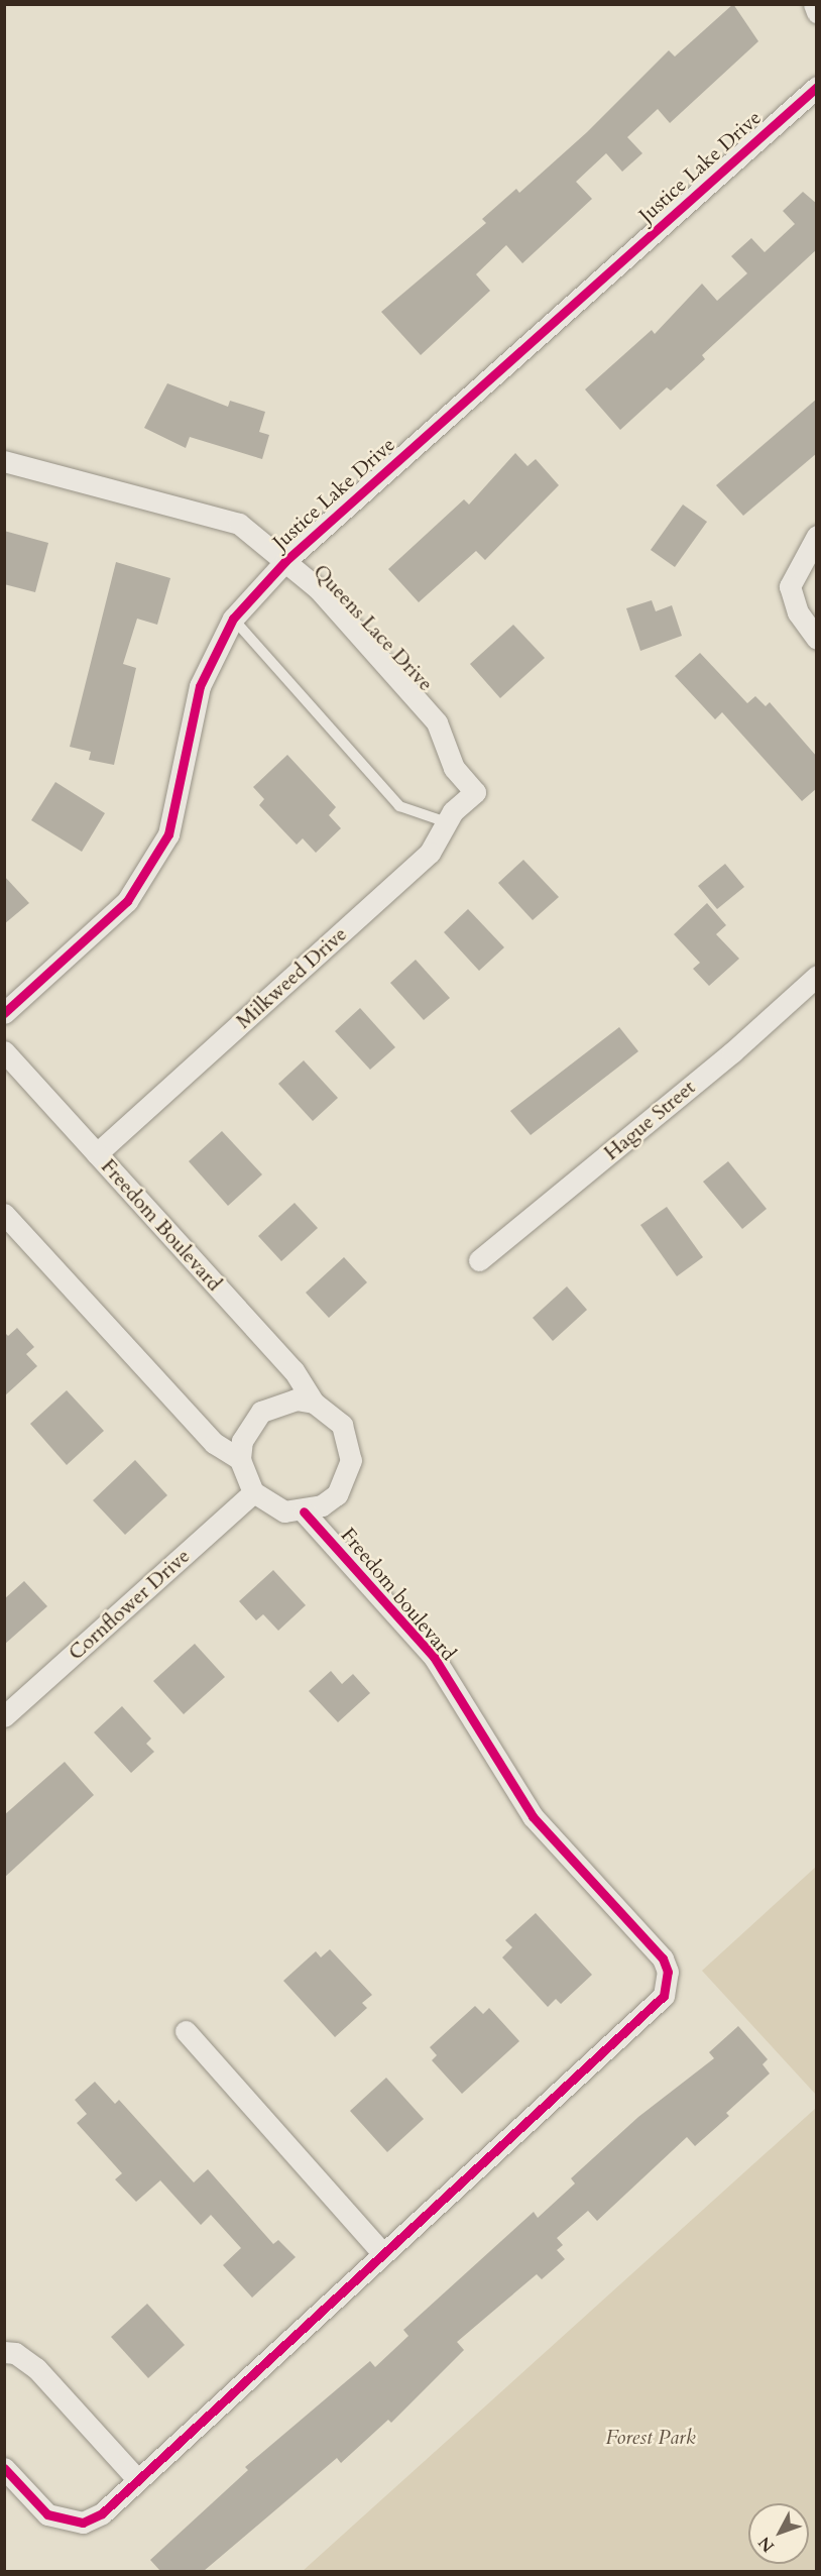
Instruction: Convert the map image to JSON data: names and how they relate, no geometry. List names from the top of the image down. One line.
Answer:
{"streets":{"street":["Justice Lake Drive","Queens Lace Drive","Milkweed Drive","Hague Street","Freedom Boulevard","Freedom boulevard","Cornflower Drive"]},"crossings":[["Justice Lake Drive","Queens Lace Drive"],["Queens Lace Drive","Milkweed Drive"],["Milkweed Drive","Freedom Boulevard"],["Freedom Boulevard","Freedom boulevard"],["Freedom Boulevard","Cornflower Drive"],["Freedom boulevard","Cornflower Drive"]],"parks":["Forest Park"],"north":"bottom left"}
